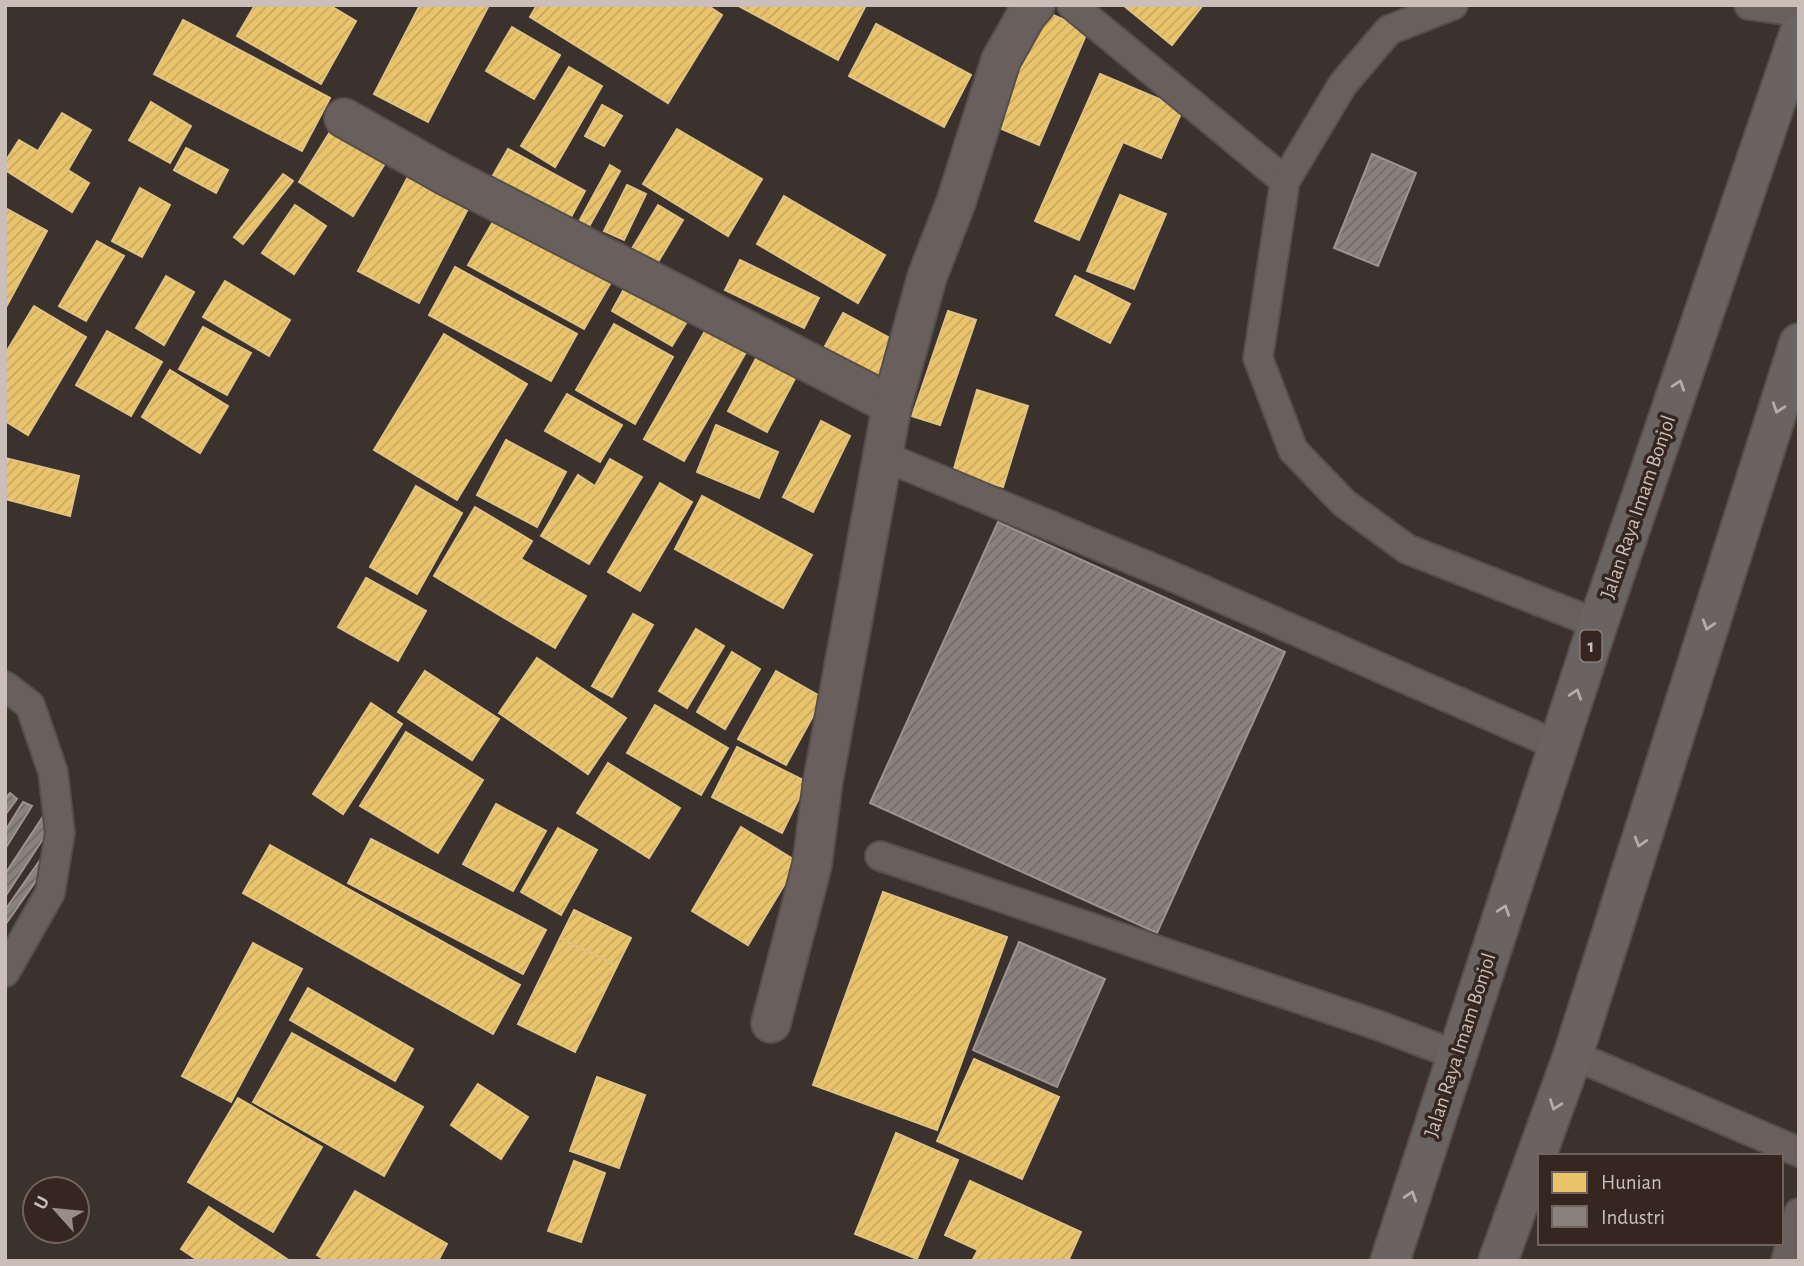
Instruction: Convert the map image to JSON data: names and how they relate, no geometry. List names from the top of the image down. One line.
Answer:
{"streets":{"highway":["Jalan Raya Imam Bonjol","1"]},"legend":["Hunian","Industri"],"north":"top left"}
